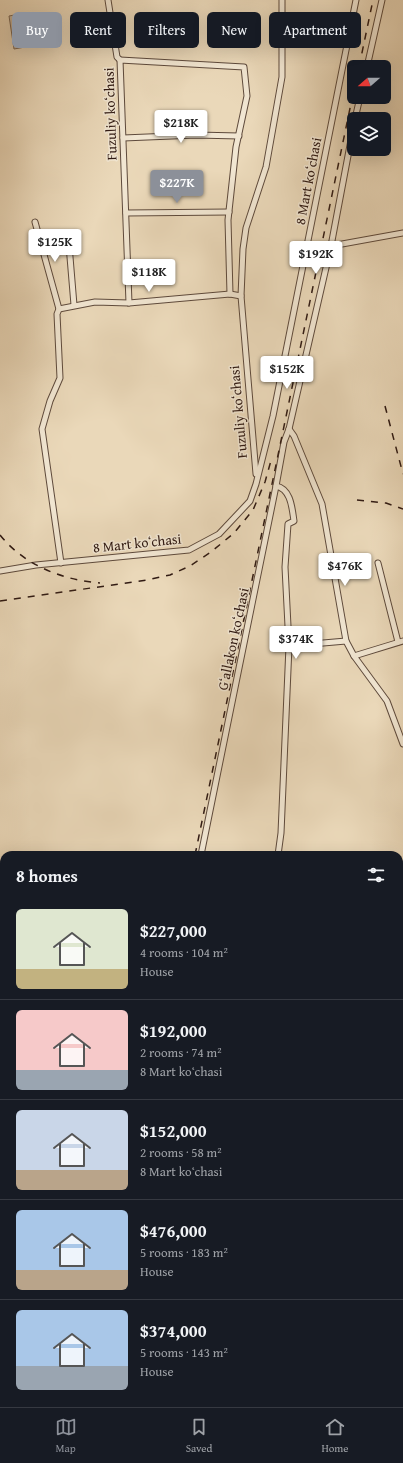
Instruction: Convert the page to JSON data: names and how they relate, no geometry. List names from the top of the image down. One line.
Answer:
{"streets":{"street":["Fuzuliy koʻchasi","8 Mart koʻchasi","Gʻallakon koʻchasi"]},"crossings":[["Fuzuliy koʻchasi","8 Mart koʻchasi"]],"north":"left","page":{"chip":["Buy","Rent","Filters","New","Apartment"],"price":["$218K","$227K","$125K","$192K","$118K","$152K","$476K","$374K"],"heading":"8 homes","list":[{"name":"$227,000","note":"4 rooms · 104 m² · House"},{"name":"$192,000","note":"2 rooms · 74 m² · 8 Mart koʻchasi"},{"name":"$152,000","note":"2 rooms · 58 m² · 8 Mart koʻchasi"},{"name":"$476,000","note":"5 rooms · 183 m² · House"},{"name":"$374,000","note":"5 rooms · 143 m² · House"}],"tabs":["Map","Saved","Home"]}}
